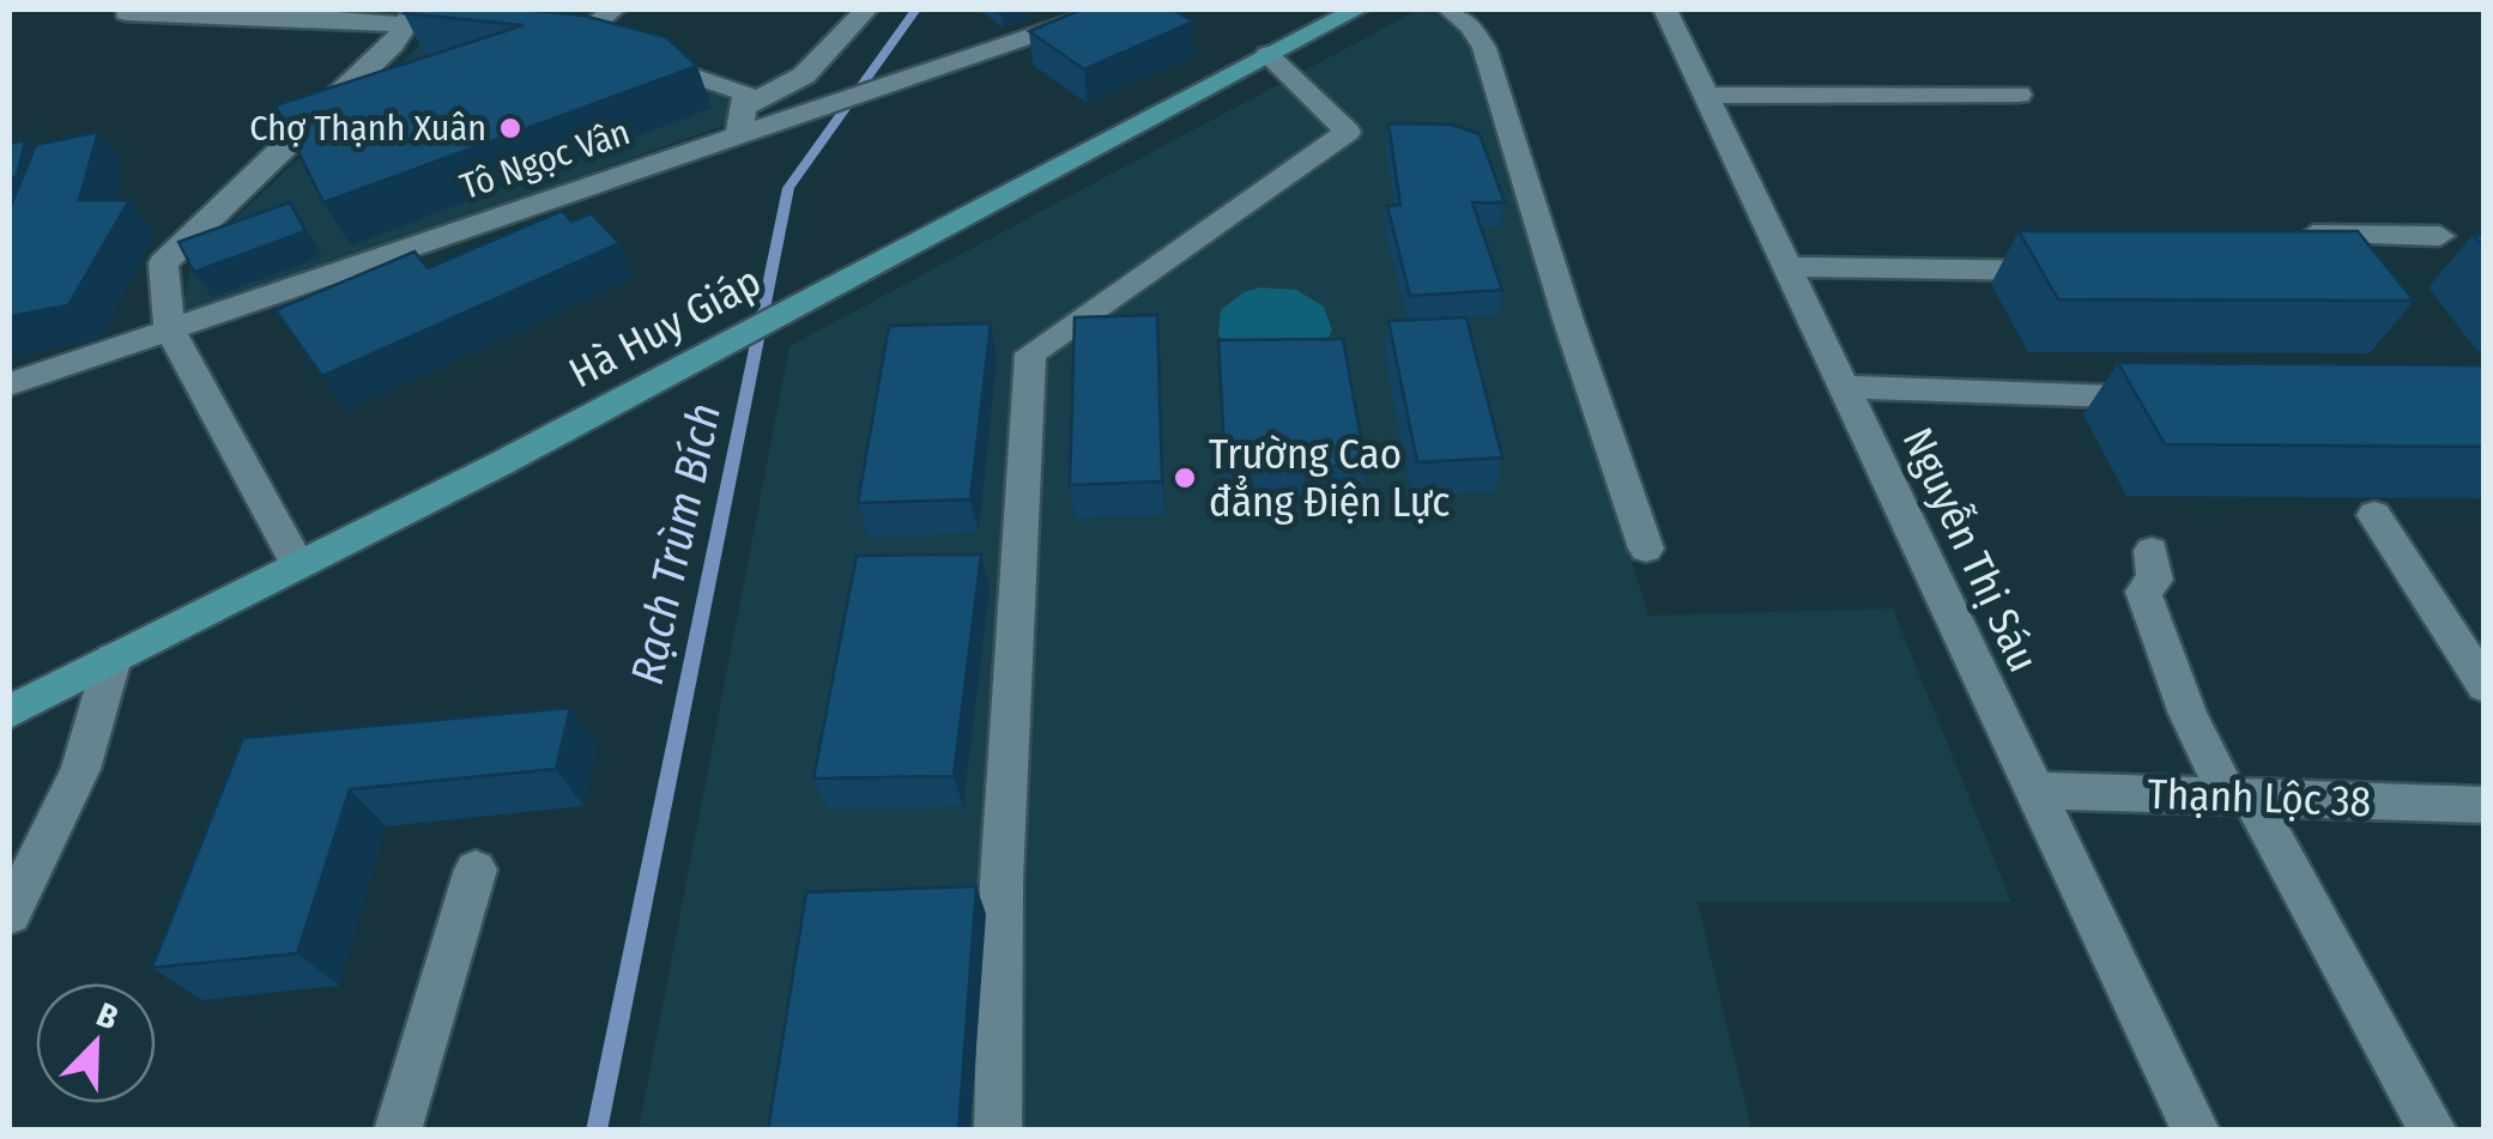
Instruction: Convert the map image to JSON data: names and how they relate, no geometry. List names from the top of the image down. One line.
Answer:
{"streets":{"main road":["Hà Huy Giáp"],"street":["Tô Ngọc Vân","Nguyễn Thị Sáu","Thạnh Lộc 38"]},"crossings":[["Nguyễn Thị Sáu","Thạnh Lộc 38"]],"water":["Rạch Trùm Bích"],"places":["Chợ Thạnh Xuân","Trường Cao đẳng Điện Lực"],"north":"top right"}
